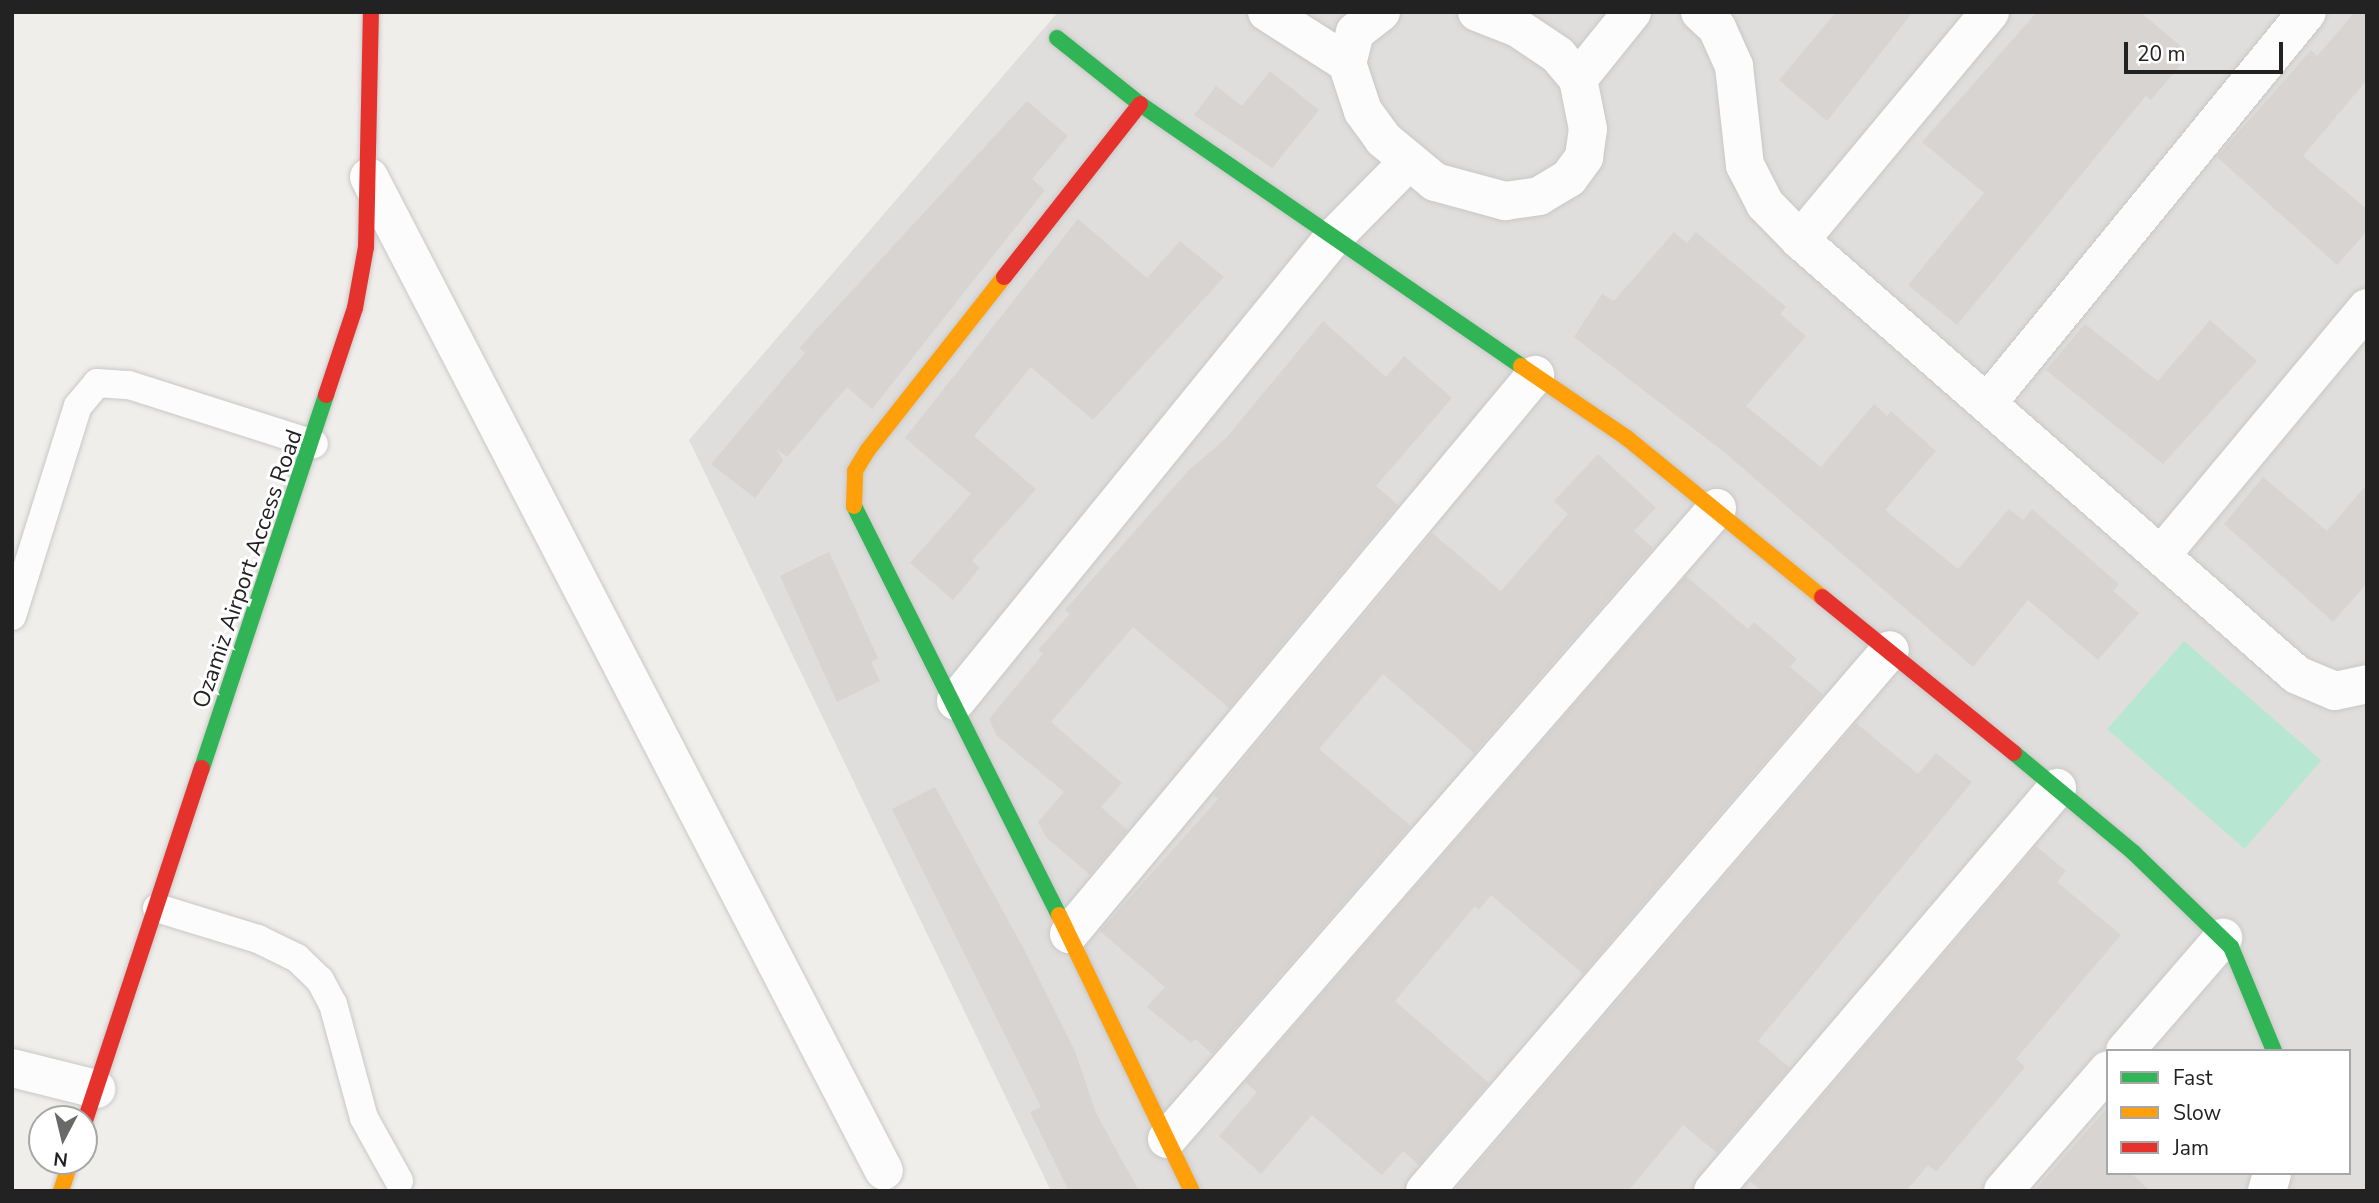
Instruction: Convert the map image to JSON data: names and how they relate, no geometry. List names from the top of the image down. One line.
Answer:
{"streets":{"main road":["Ozamiz Airport Access Road"]},"legend":["Fast","Slow","Jam"],"scale_bar":"20 m","north":"bottom"}
